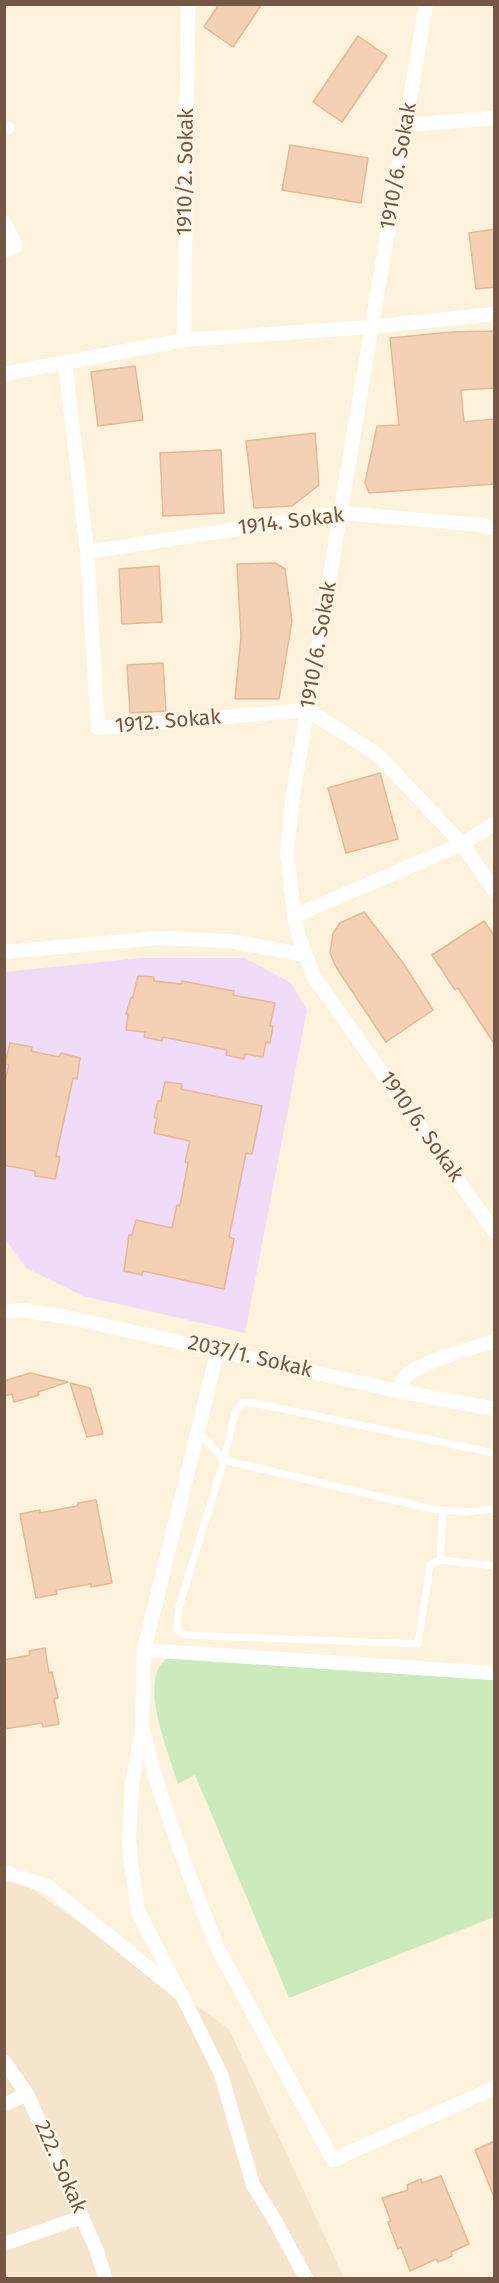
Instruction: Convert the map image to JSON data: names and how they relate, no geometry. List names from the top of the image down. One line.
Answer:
{"streets":{"street":["1910/6. Sokak","1910/2. Sokak","1914. Sokak","1912. Sokak","2037/1. Sokak","222. Sokak"]},"crossings":[["1910/6. Sokak","1914. Sokak"],["1910/6. Sokak","1912. Sokak"],["1914. Sokak","1912. Sokak"]]}
